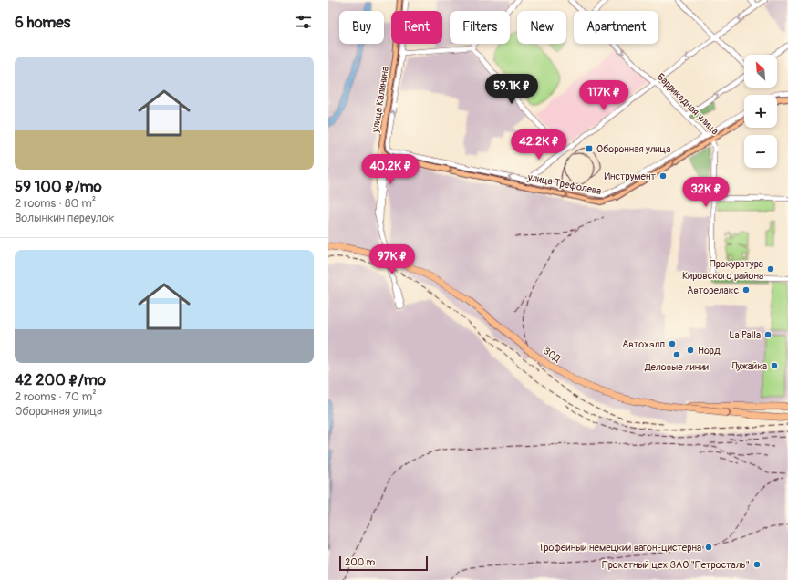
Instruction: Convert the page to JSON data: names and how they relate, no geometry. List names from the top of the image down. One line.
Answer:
{"streets":{"highway":["ЗСД"],"main road":["улица Калинина","улица Трефолева"],"street":["Баррикадная улица"]},"crossings":[["улица Калинина","улица Трефолева"],["Баррикадная улица","улица Трефолева"]],"places":{"transit":["Оборонная улица"],"other":["Инструмент","Прокуратура Кировского района","Авторелакс","La Palla","Автохэлп","Норд","Деловые линии","Лужайка","Трофейный немецкий вагон-цистерна","Прокатный цех ЗАО \"Петросталь\""]},"scale_bar":"200 m","north":"top left","page":{"heading":"6 homes","chip":["Buy","Rent","Filters","New","Apartment"],"list":[{"name":"59 100 ₽/mo","note":"2 rooms · 80 m² · Волынкин переулок"},{"name":"42 200 ₽/mo","note":"2 rooms · 70 m² · Оборонная улица"}],"map_buttons":["+","−"],"price":["59.1K ₽","117K ₽","42.2K ₽","40.2K ₽","32K ₽","97K ₽"],"scale":"200 m"}}
